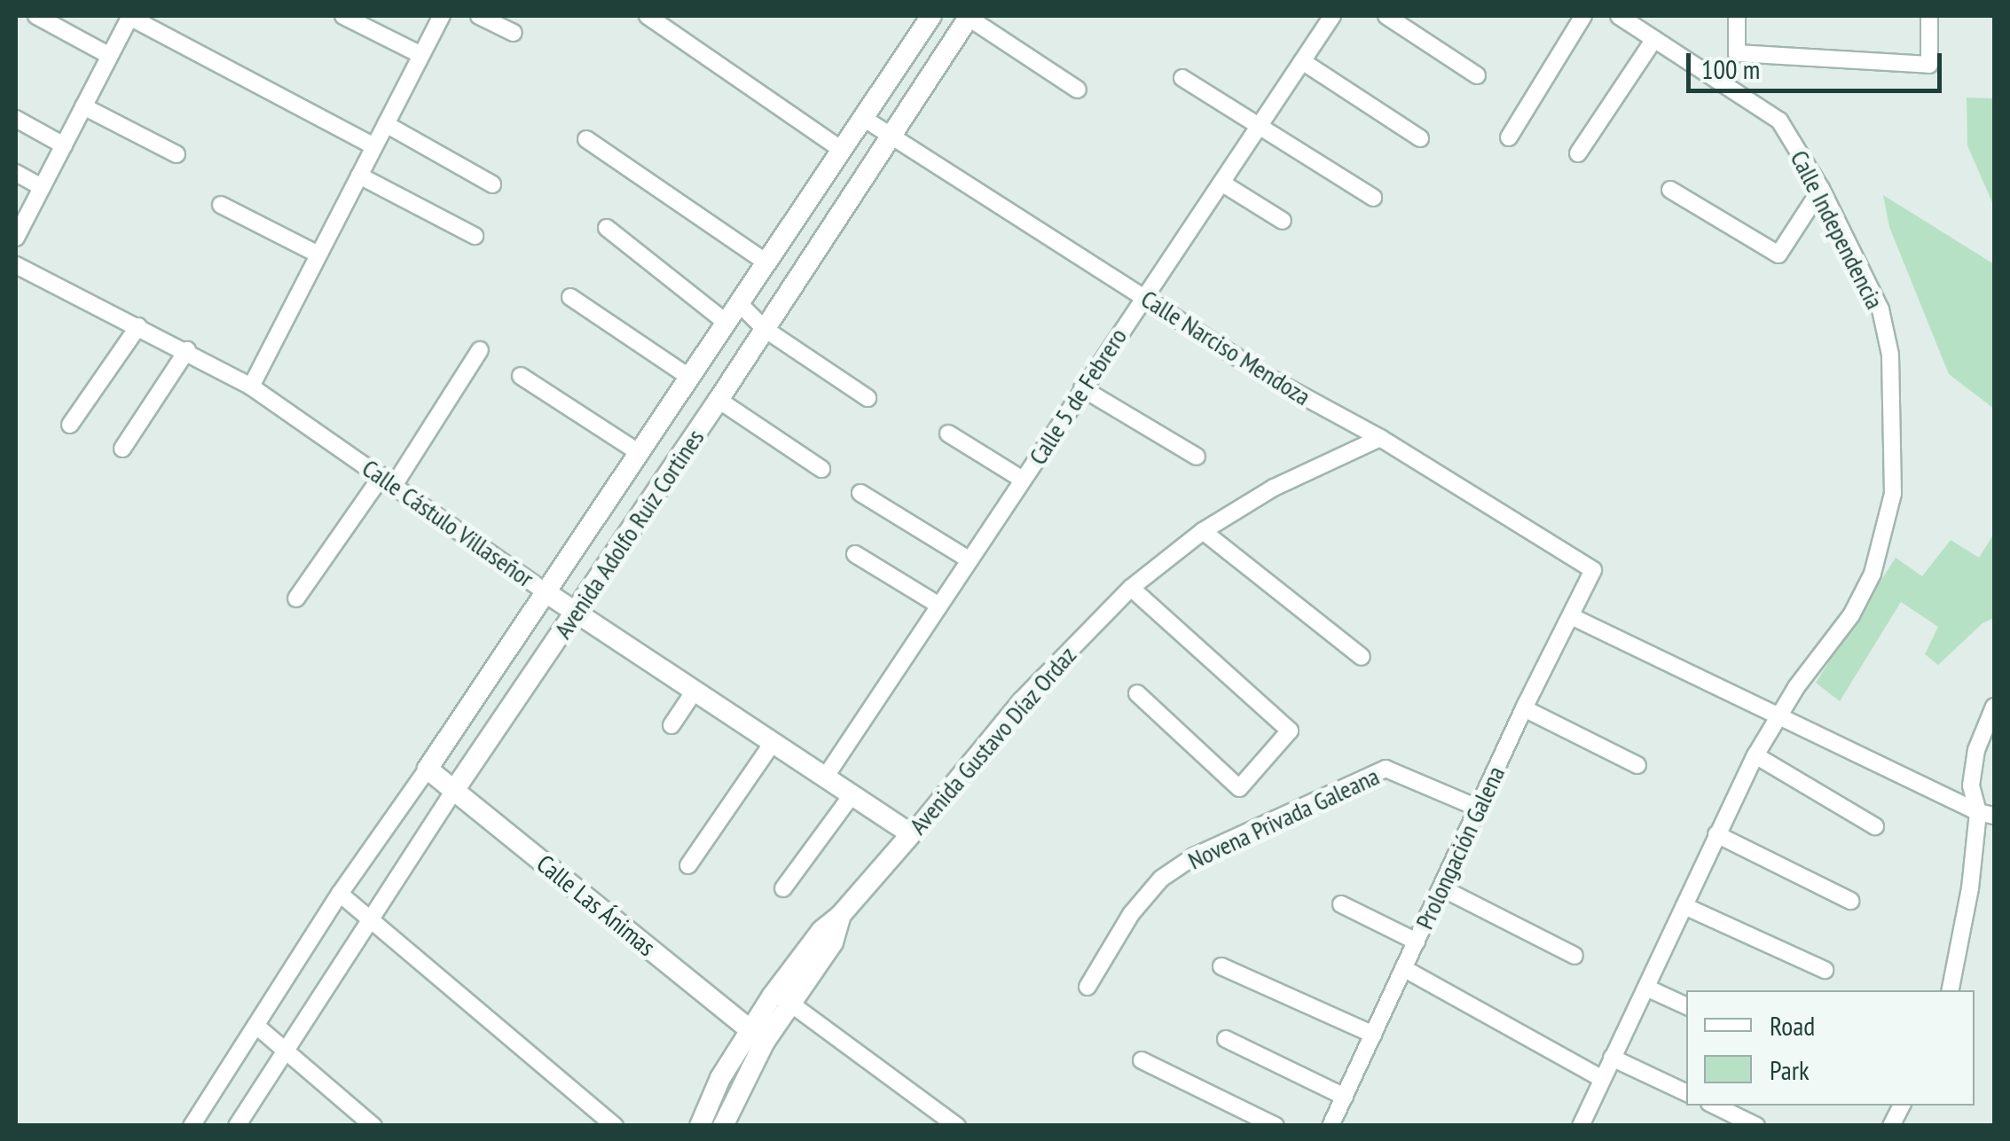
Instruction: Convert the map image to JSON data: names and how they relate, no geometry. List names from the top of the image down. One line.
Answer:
{"streets":{"street":["Calle Independencia","Calle Narciso Mendoza","Calle 5 de Febrero","Calle Cástulo Villaseñor","Avenida Adolfo Ruiz Cortines","Avenida Gustavo Díaz Ordaz","Novena Privada Galeana","Prolongación Galena","Calle Las Ánimas"]},"crossings":[["Calle Narciso Mendoza","Calle 5 de Febrero"],["Calle Narciso Mendoza","Avenida Adolfo Ruiz Cortines"],["Calle Narciso Mendoza","Avenida Gustavo Díaz Ordaz"],["Calle Narciso Mendoza","Prolongación Galena"],["Calle 5 de Febrero","Calle Cástulo Villaseñor"],["Calle Cástulo Villaseñor","Avenida Adolfo Ruiz Cortines"],["Calle Cástulo Villaseñor","Avenida Gustavo Díaz Ordaz"],["Avenida Adolfo Ruiz Cortines","Calle Las Ánimas"],["Avenida Gustavo Díaz Ordaz","Calle Las Ánimas"],["Novena Privada Galeana","Prolongación Galena"]],"legend":["Road","Park"],"scale_bar":"100 m"}
